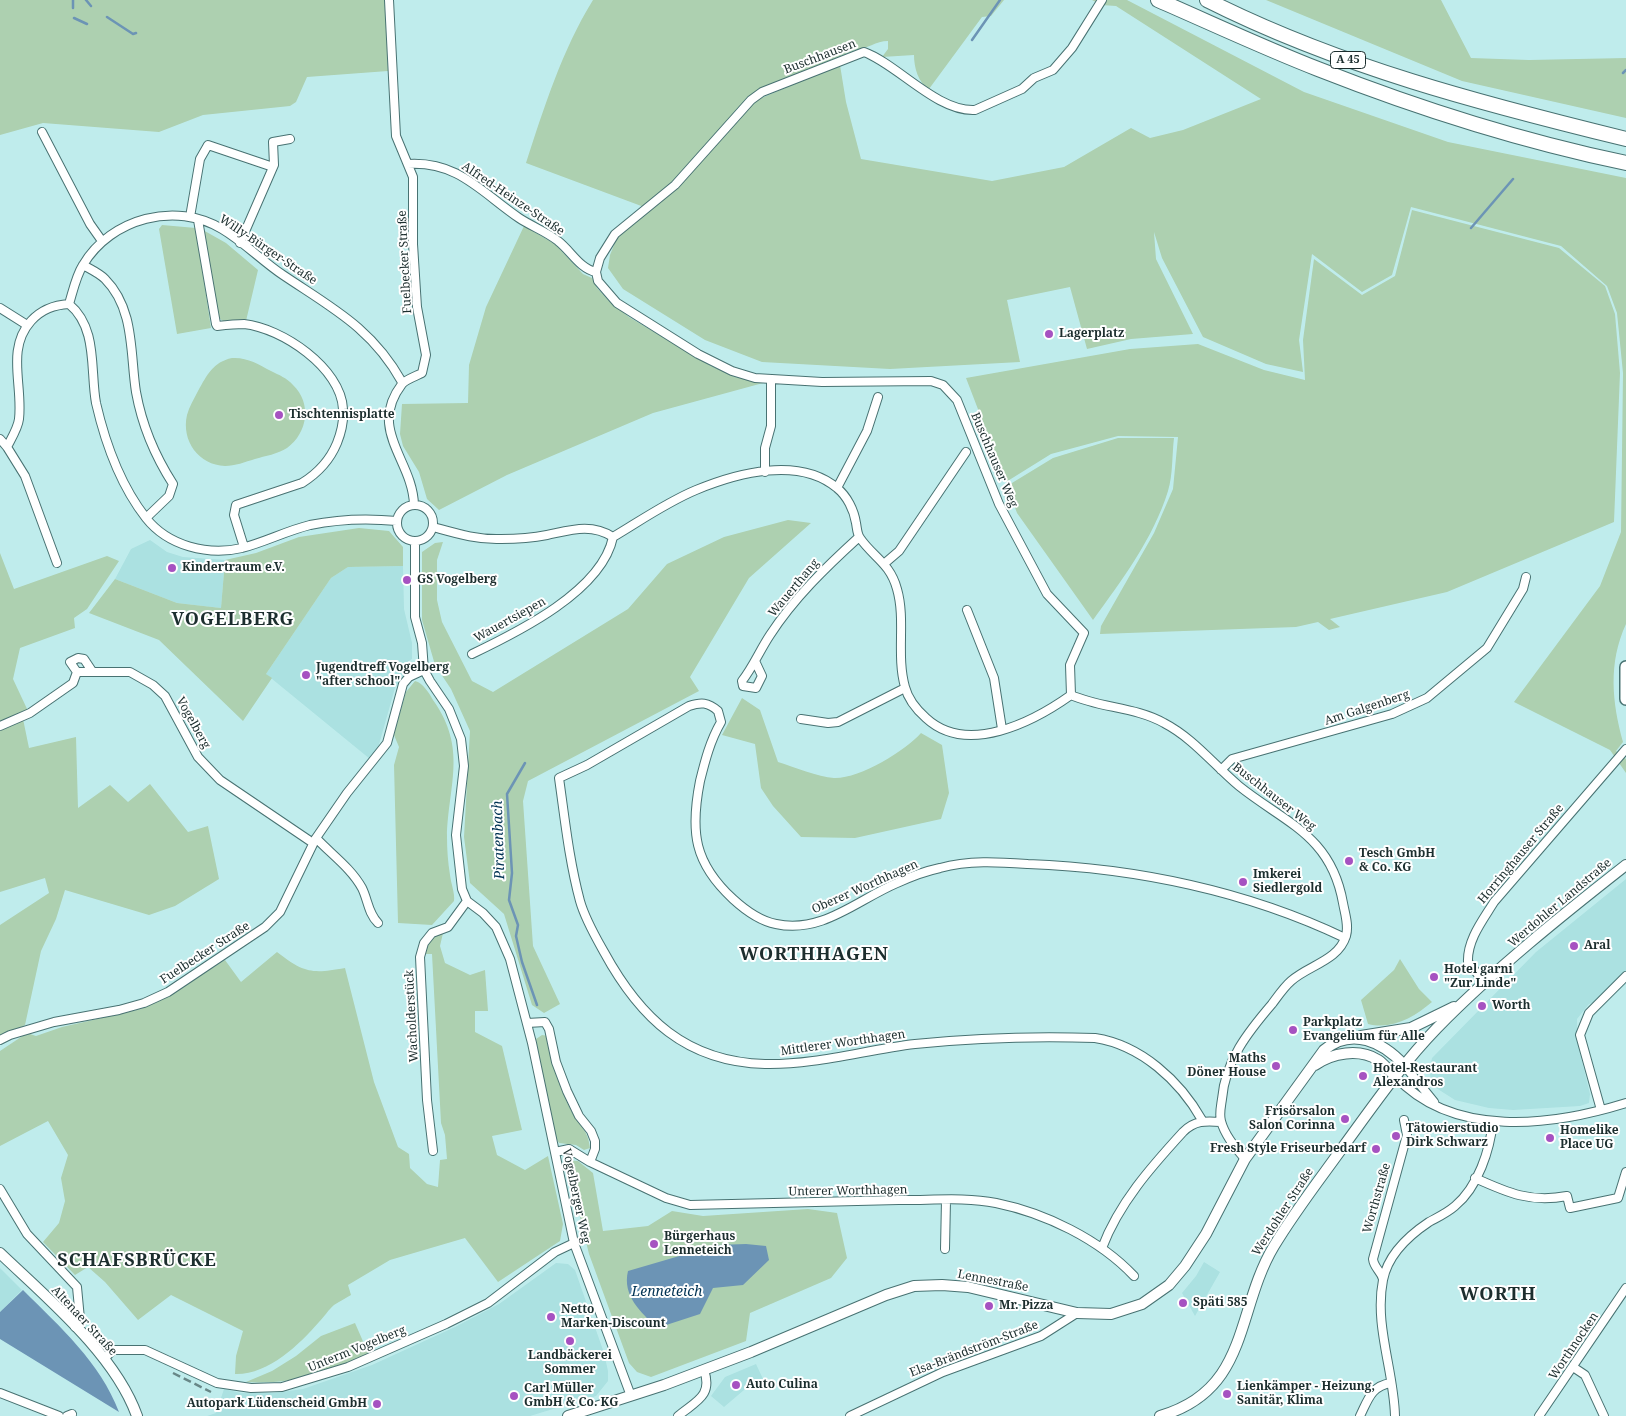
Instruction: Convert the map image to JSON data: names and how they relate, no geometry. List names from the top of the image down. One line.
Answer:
{"streets":{"highway":["A 45"],"main road":["Werdohler Landstraße","Werdohler Straße","Lennestraße","Altenaer Straße"],"street":["Buschhausen","Alfred-Heinze-Straße","Willy-Bürger-Straße","Fuelbecker Straße","Buschhauser Weg","Wauerthang","Wauertsiepen","Am Galgenberg","Vogelberg","Horringhauser Straße","Oberer Worthhagen","Wacholderstück","Mittlerer Worthhagen","Unterer Worthhagen","Vogelberger Weg","Worthstraße","Worthnocken","Unterm Vogelberg","Elsa-Brändström-Straße"]},"crossings":[["Buschhausen","Alfred-Heinze-Straße"],["Buschhausen","Buschhauser Weg"],["Alfred-Heinze-Straße","Fuelbecker Straße"],["Alfred-Heinze-Straße","Buschhauser Weg"],["Willy-Bürger-Straße","Fuelbecker Straße"],["Fuelbecker Straße","Vogelberg"],["Buschhauser Weg","Am Galgenberg"],["Buschhauser Weg","Oberer Worthhagen"],["Horringhauser Straße","Werdohler Landstraße"],["Oberer Worthhagen","Mittlerer Worthhagen"],["Werdohler Landstraße","Werdohler Straße"],["Wacholderstück","Vogelberger Weg"],["Unterer Worthhagen","Vogelberger Weg"],["Vogelberger Weg","Lennestraße"],["Vogelberger Weg","Unterm Vogelberg"],["Werdohler Straße","Lennestraße"],["Lennestraße","Elsa-Brändström-Straße"],["Altenaer Straße","Unterm Vogelberg"]],"districts":["VOGELBERG","WORTHHAGEN","SCHAFSBRÜCKE","WORTH"],"water":["Piratenbach","Lenneteich"],"places":["Lagerplatz","Tischtennisplatte","Kindertraum e.V.","GS Vogelberg","Jugendtreff Vogelberg \"after school\"","Tesch GmbH & Co. KG","Imkerei Siedlergold","Aral","Hotel garni \"Zur Linde\"","Worth","Parkplatz Evangelium für Alle","Maths Döner House","Hotel-Restaurant Alexandros","Frisörsalon Salon Corinna","Tätowierstudio Dirk Schwarz","Homelike Place UG","Fresh Style Friseurbedarf","Bürgerhaus Lenneteich","Späti 585","Mr. Pizza","Netto Marken-Discount","Landbäckerei Sommer","Auto Culina","Lienkämper - Heizung, Sanitär, Klima","Carl Müller GmbH & Co. KG","Autopark Lüdenscheid GmbH"]}
